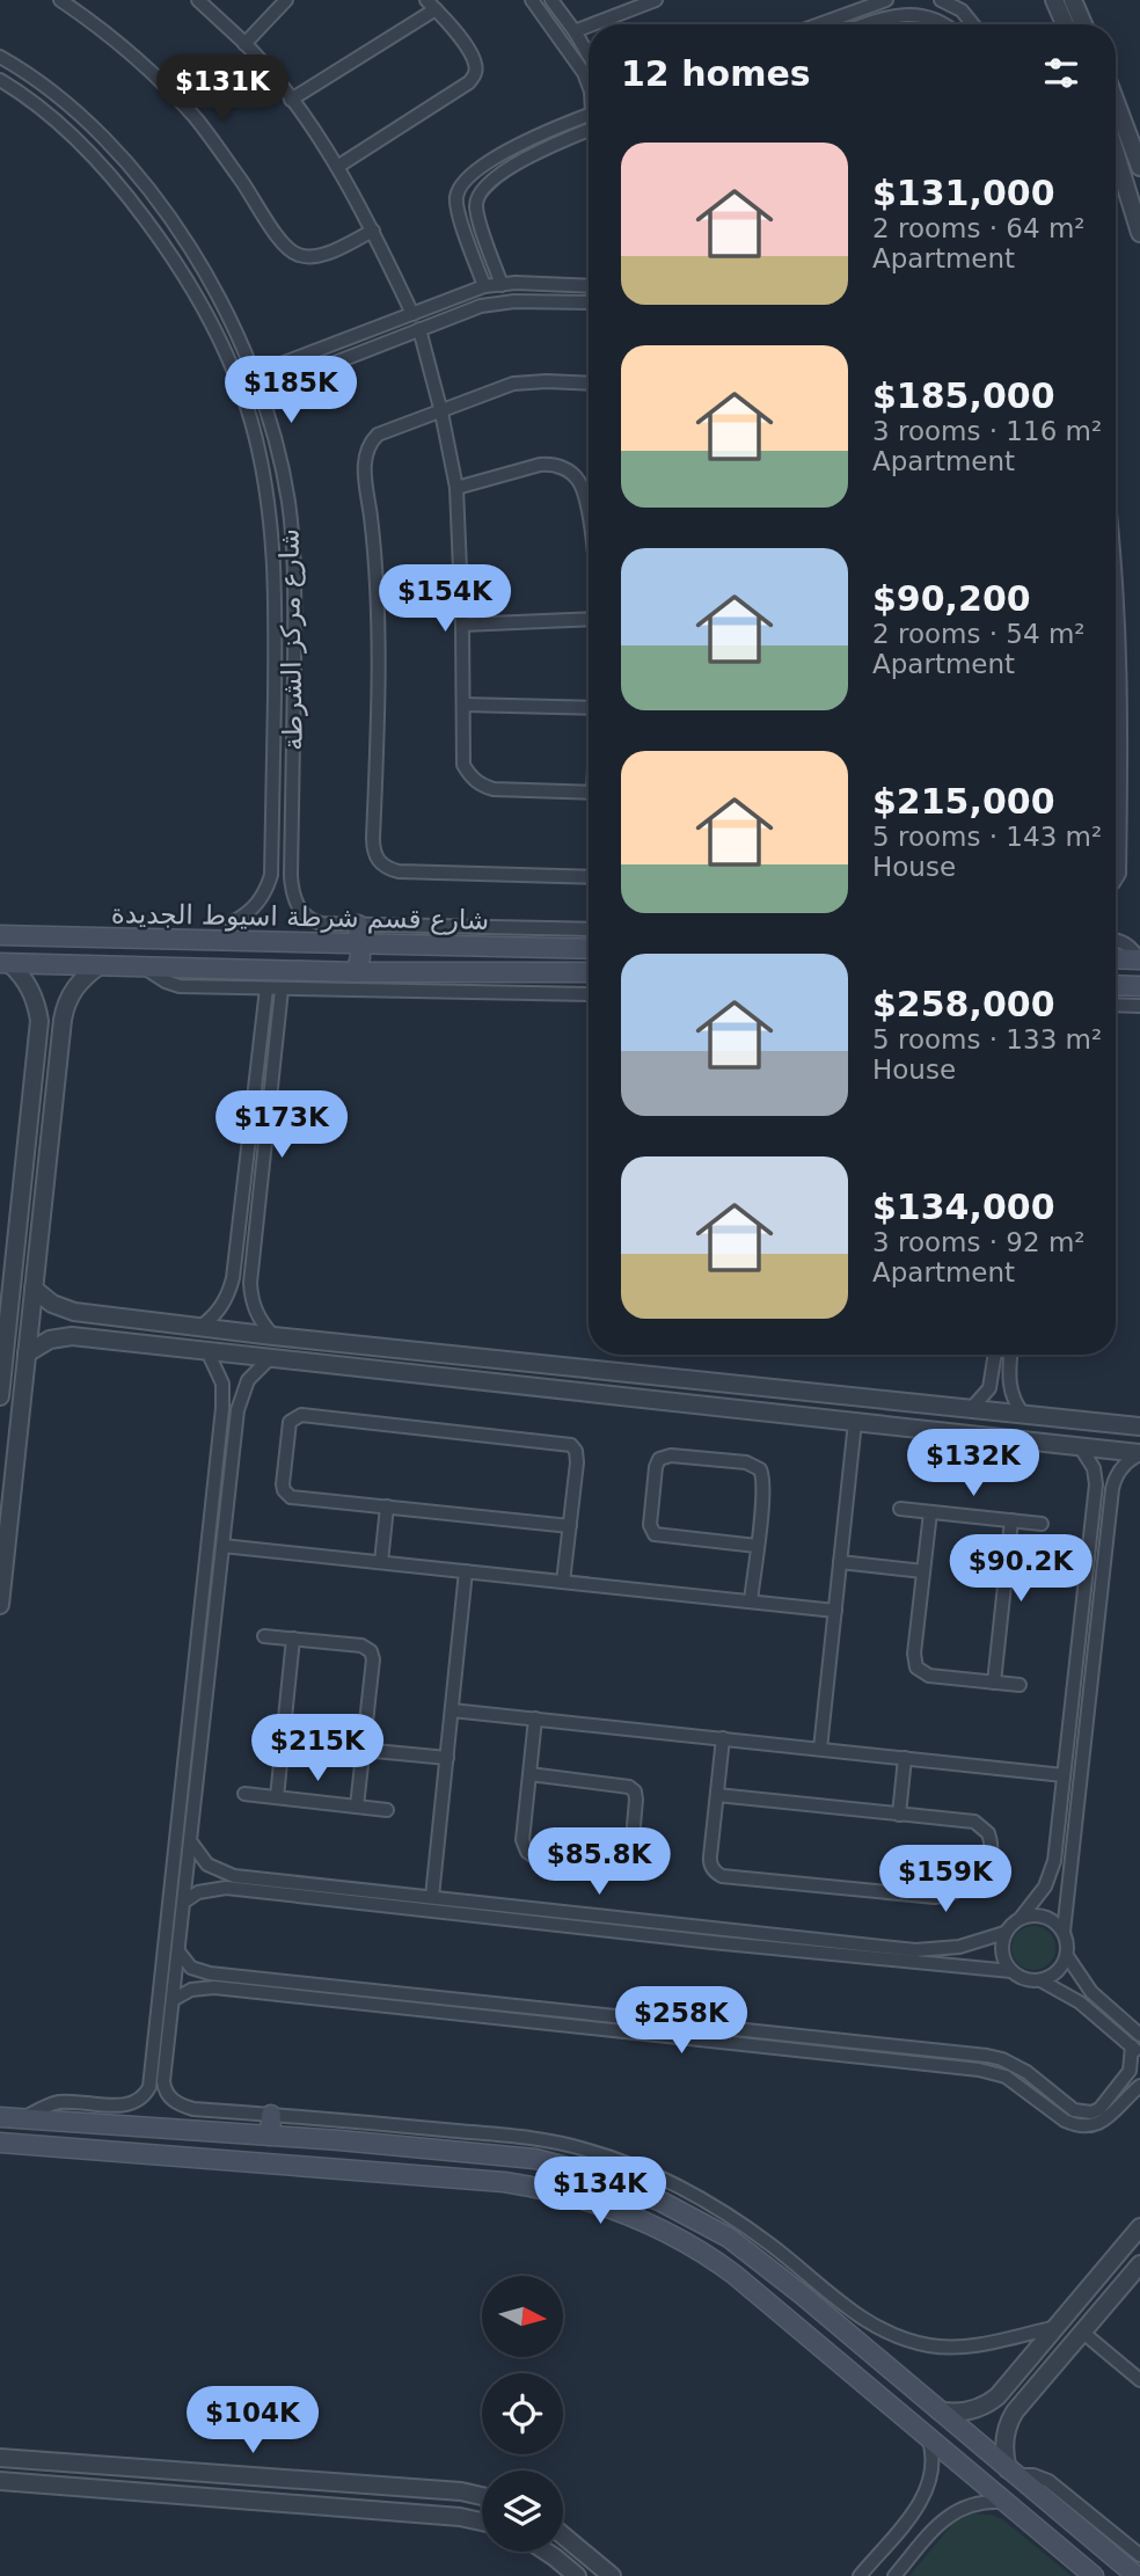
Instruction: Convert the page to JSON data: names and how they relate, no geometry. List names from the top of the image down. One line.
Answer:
{"streets":{"main road":["شارع قسم شرطة اسيوط الجديدة"],"street":["شارع مركز الشرطة"]},"crossings":[["شارع مركز الشرطة","شارع قسم شرطة اسيوط الجديدة"]],"north":"right","page":{"heading":"12 homes","price":["$131K","$185K","$154K","$173K","$132K","$90.2K","$215K","$85.8K","$159K","$258K","$134K","$104K"],"list":[{"name":"$131,000","note":"2 rooms · 64 m² · Apartment"},{"name":"$185,000","note":"3 rooms · 116 m² · Apartment"},{"name":"$90,200","note":"2 rooms · 54 m² · Apartment"},{"name":"$215,000","note":"5 rooms · 143 m² · House"},{"name":"$258,000","note":"5 rooms · 133 m² · House"},{"name":"$134,000","note":"3 rooms · 92 m² · Apartment"}]}}
